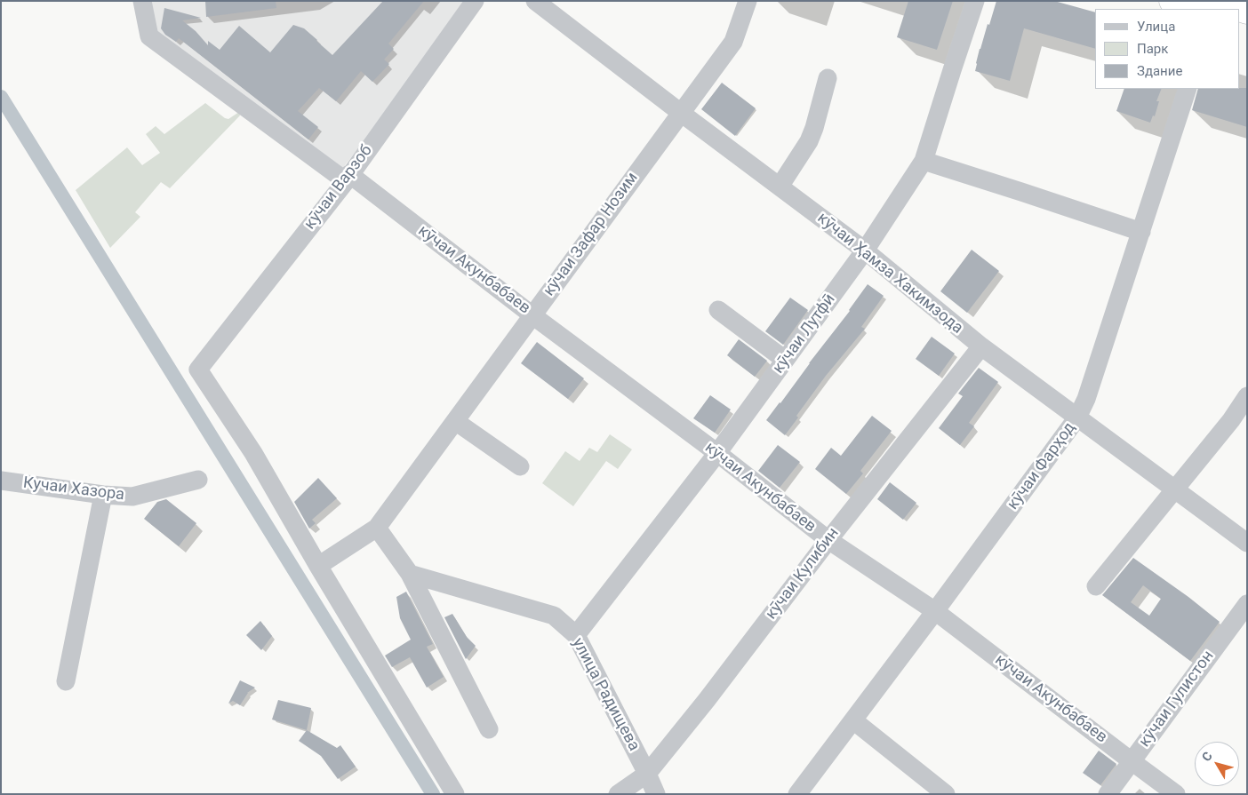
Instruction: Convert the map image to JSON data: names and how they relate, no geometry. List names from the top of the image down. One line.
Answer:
{"streets":{"street":["кӯчаи Варзоб","кӯчаи Зафар Нозим","кӯчаи Акунбабаев","кӯчаи Ҳамза Хакимзода","кӯчаи Лутфӣ","кӯчаи Фарҳод","Кучаи Хазора","кӯчаи Кулибин","улица Радищева","кӯчаи Гулистон"]},"crossings":[["кӯчаи Варзоб","кӯчаи Акунбабаев"],["кӯчаи Зафар Нозим","кӯчаи Акунбабаев"],["кӯчаи Зафар Нозим","кӯчаи Ҳамза Хакимзода"],["кӯчаи Акунбабаев","кӯчаи Лутфӣ"],["кӯчаи Акунбабаев","кӯчаи Фарҳод"],["кӯчаи Акунбабаев","кӯчаи Кулибин"],["кӯчаи Акунбабаев","кӯчаи Гулистон"],["кӯчаи Ҳамза Хакимзода","кӯчаи Лутфӣ"],["кӯчаи Ҳамза Хакимзода","кӯчаи Фарҳод"],["кӯчаи Ҳамза Хакимзода","кӯчаи Кулибин"],["кӯчаи Лутфӣ","улица Радищева"],["кӯчаи Кулибин","улица Радищева"]],"legend":["Улица","Парк","Здание"],"north":"top left"}
